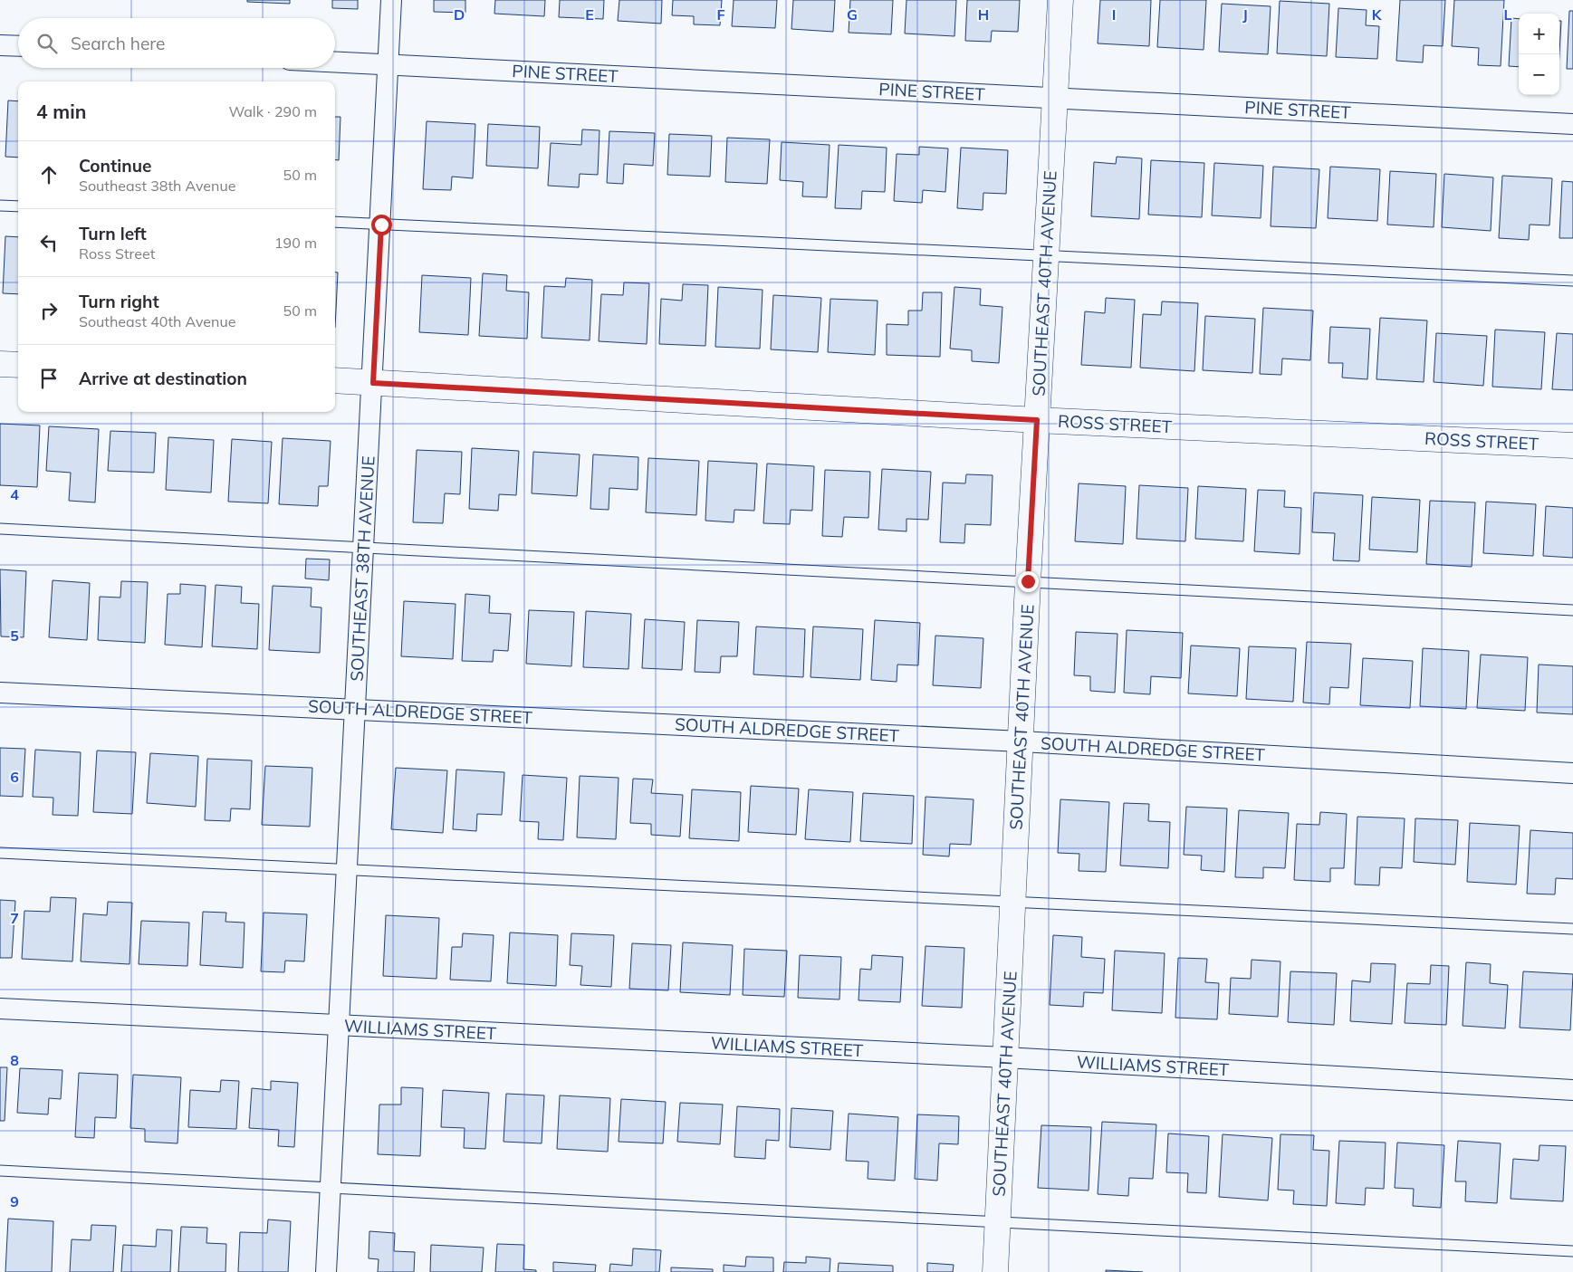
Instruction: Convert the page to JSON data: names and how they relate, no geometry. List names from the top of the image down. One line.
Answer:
{"streets":{"street":["PINE STREET","SOUTHEAST 40TH AVENUE","ROSS STREET","SOUTHEAST 38TH AVENUE","SOUTH ALDREDGE STREET","WILLIAMS STREET"]},"crossings":[["PINE STREET","SOUTHEAST 40TH AVENUE"],["PINE STREET","SOUTHEAST 38TH AVENUE"],["SOUTHEAST 40TH AVENUE","ROSS STREET"],["SOUTHEAST 40TH AVENUE","SOUTH ALDREDGE STREET"],["SOUTHEAST 40TH AVENUE","WILLIAMS STREET"],["ROSS STREET","SOUTHEAST 38TH AVENUE"],["SOUTHEAST 38TH AVENUE","SOUTH ALDREDGE STREET"],["SOUTHEAST 38TH AVENUE","WILLIAMS STREET"]],"page":{"map_buttons":["+","−"],"search":"Search here","heading":["4 min","Walk · 290 m"],"list":[["Continue","Southeast 38th Avenue","50 m"],["Turn left","Ross Street","190 m"],["Turn right","Southeast 40th Avenue","50 m"],"Arrive at destination"]},"grid":{"columns":["D","E","F","G","H","I","J","K","L"],"rows":["4","5","6","7","8","9"]}}
